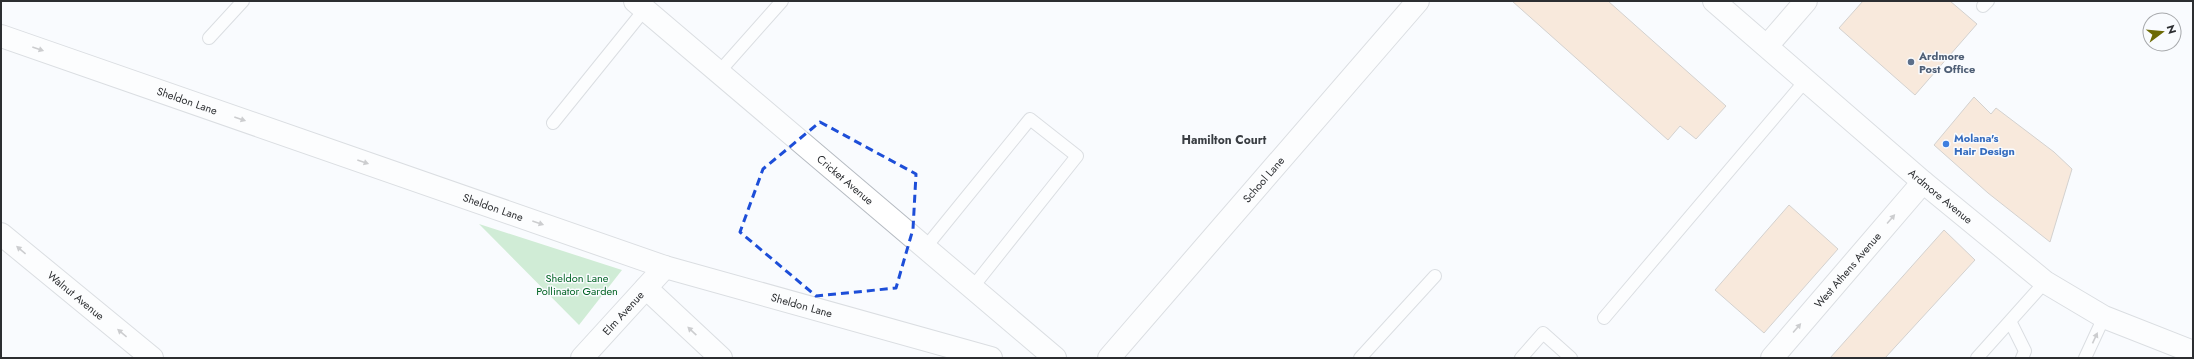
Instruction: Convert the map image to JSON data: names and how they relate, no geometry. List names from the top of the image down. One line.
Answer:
{"streets":{"street":["Sheldon Lane","School Lane","Cricket Avenue","Ardmore Avenue","West Athens Avenue","Walnut Avenue","Elm Avenue"]},"crossings":[["Sheldon Lane","Elm Avenue"],["Ardmore Avenue","West Athens Avenue"]],"one_way":["Sheldon Lane","West Athens Avenue","Walnut Avenue"],"districts":["Hamilton Court"],"parks":["Sheldon Lane Pollinator Garden"],"places":["Ardmore Post Office","Molana's Hair Design"],"north":"right"}
